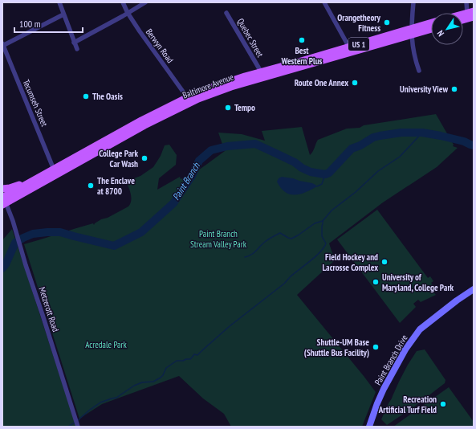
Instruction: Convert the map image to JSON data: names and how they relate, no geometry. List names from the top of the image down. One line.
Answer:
{"streets":{"main road":["US 1","Baltimore Avenue"],"street":["Quebec Street","Berwyn Road","Tecumseh Street","Metzerott Road","Paint Branch Drive"]},"crossings":[["Quebec Street","Baltimore Avenue"],["Berwyn Road","Baltimore Avenue"],["Baltimore Avenue","Tecumseh Street"],["Baltimore Avenue","Metzerott Road"]],"water":["Paint Branch"],"parks":["Paint Branch Stream Valley Park","Acredale Park"],"places":["Orangetheory Fitness","Best Western Plus","Route One Annex","University View","The Oasis","Tempo","College Park Car Wash","The Enclave at 8700","Field Hockey and Lacrosse Complex","University of Maryland, College Park","Shuttle-UM Base (Shuttle Bus Facility)","Recreation Artificial Turf Field"],"scale_bar":"100 m","north":"bottom left"}
